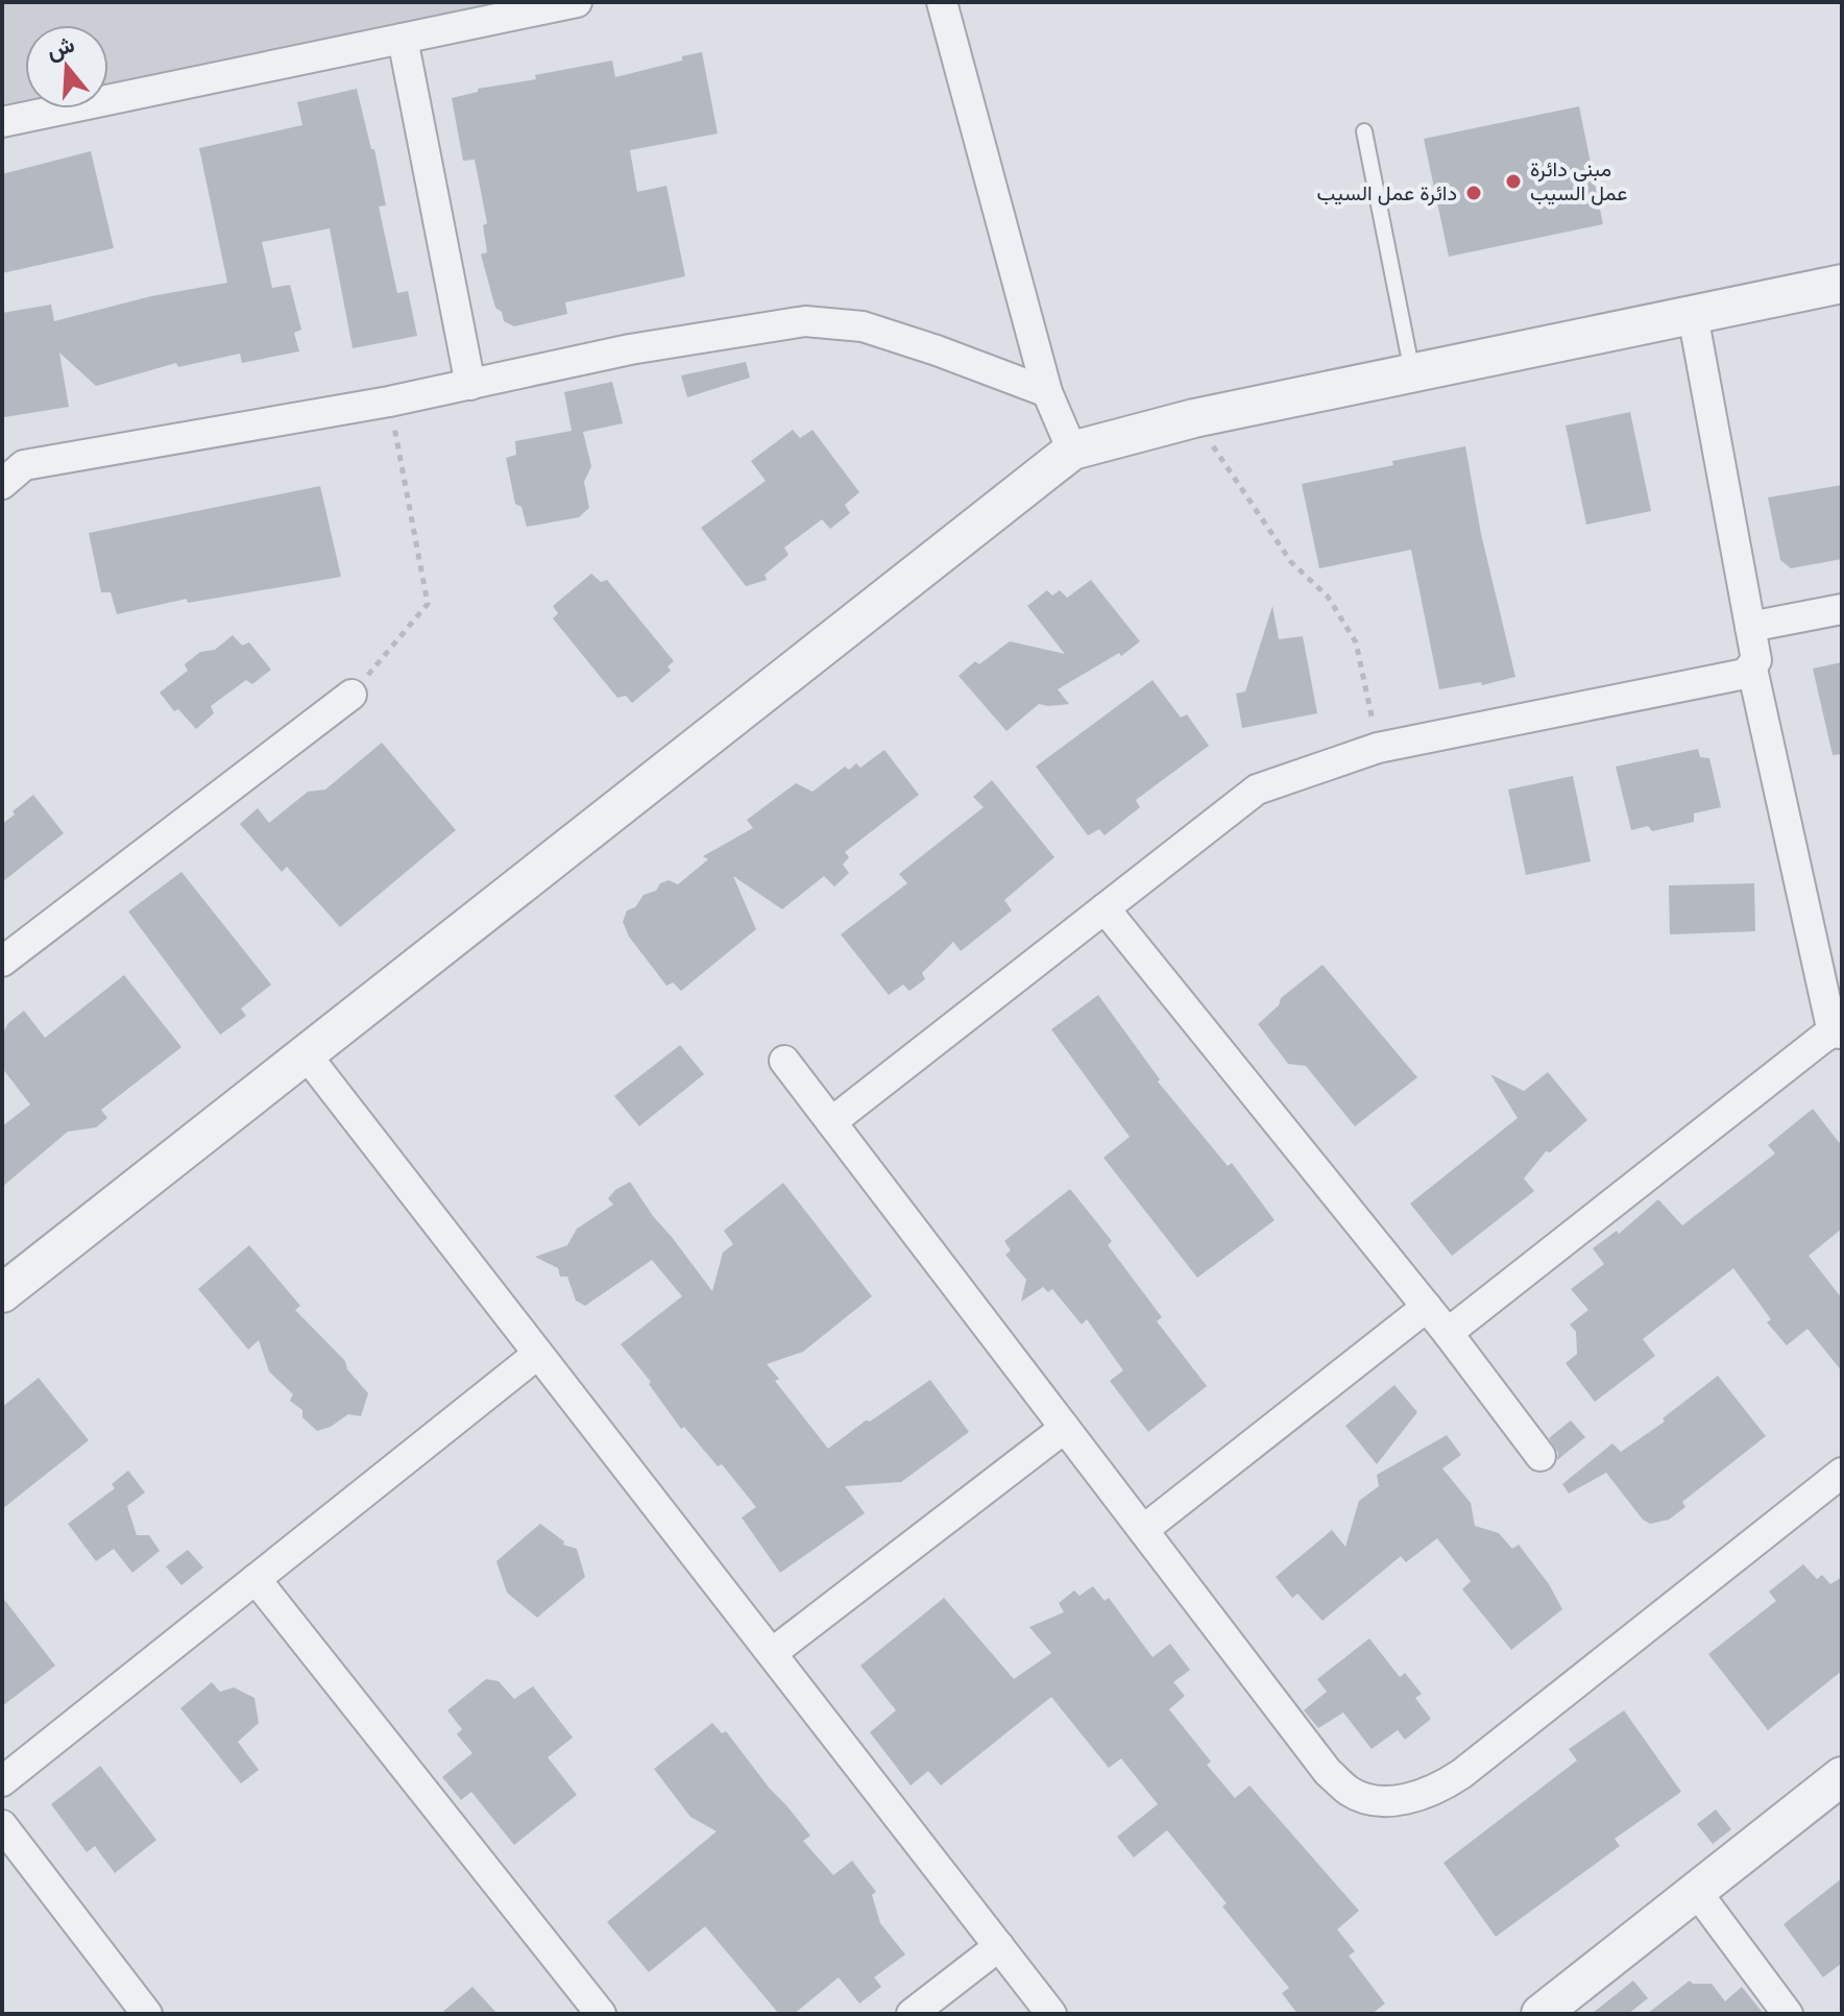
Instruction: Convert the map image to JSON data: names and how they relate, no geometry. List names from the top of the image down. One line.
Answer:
{"places":["مبنى دائرة عمل السيب","دائرة عمل السيب"],"north":"top"}
